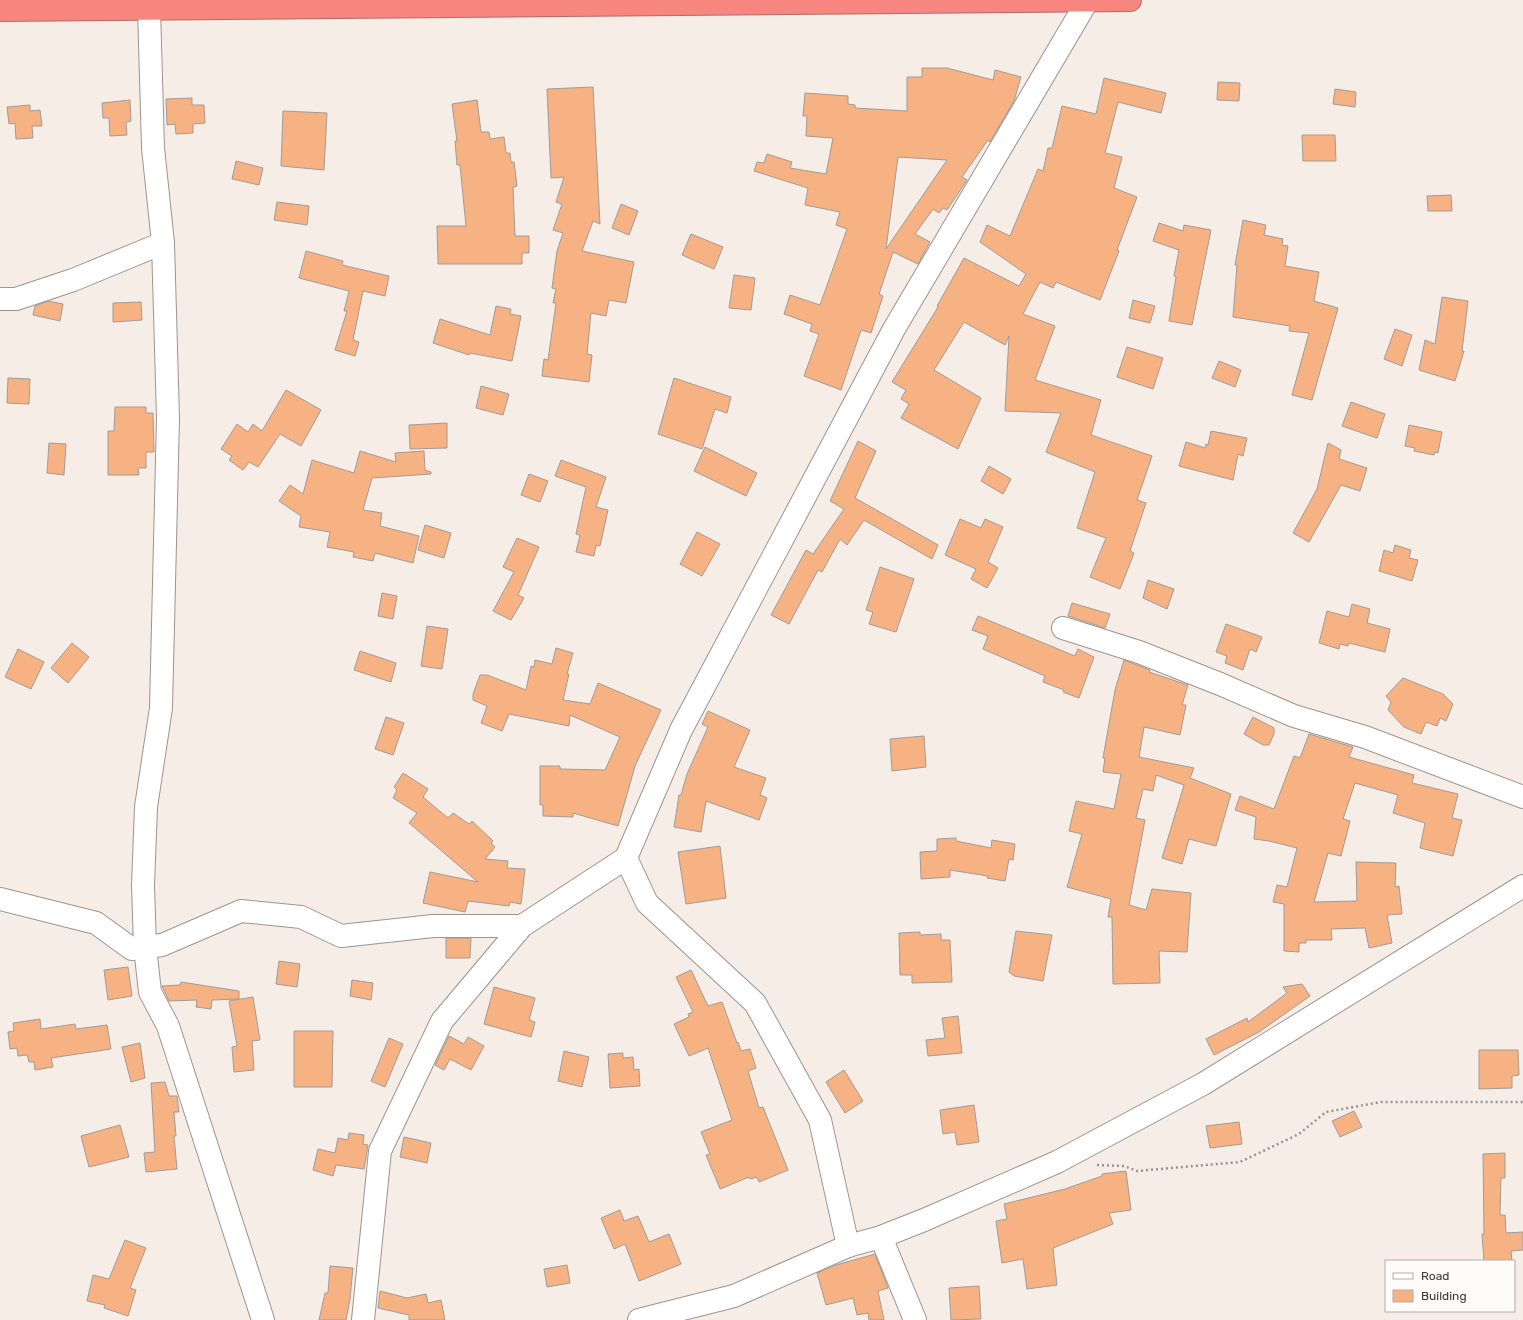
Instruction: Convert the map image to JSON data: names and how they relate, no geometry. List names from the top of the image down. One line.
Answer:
{"legend":["Road","Building"]}
